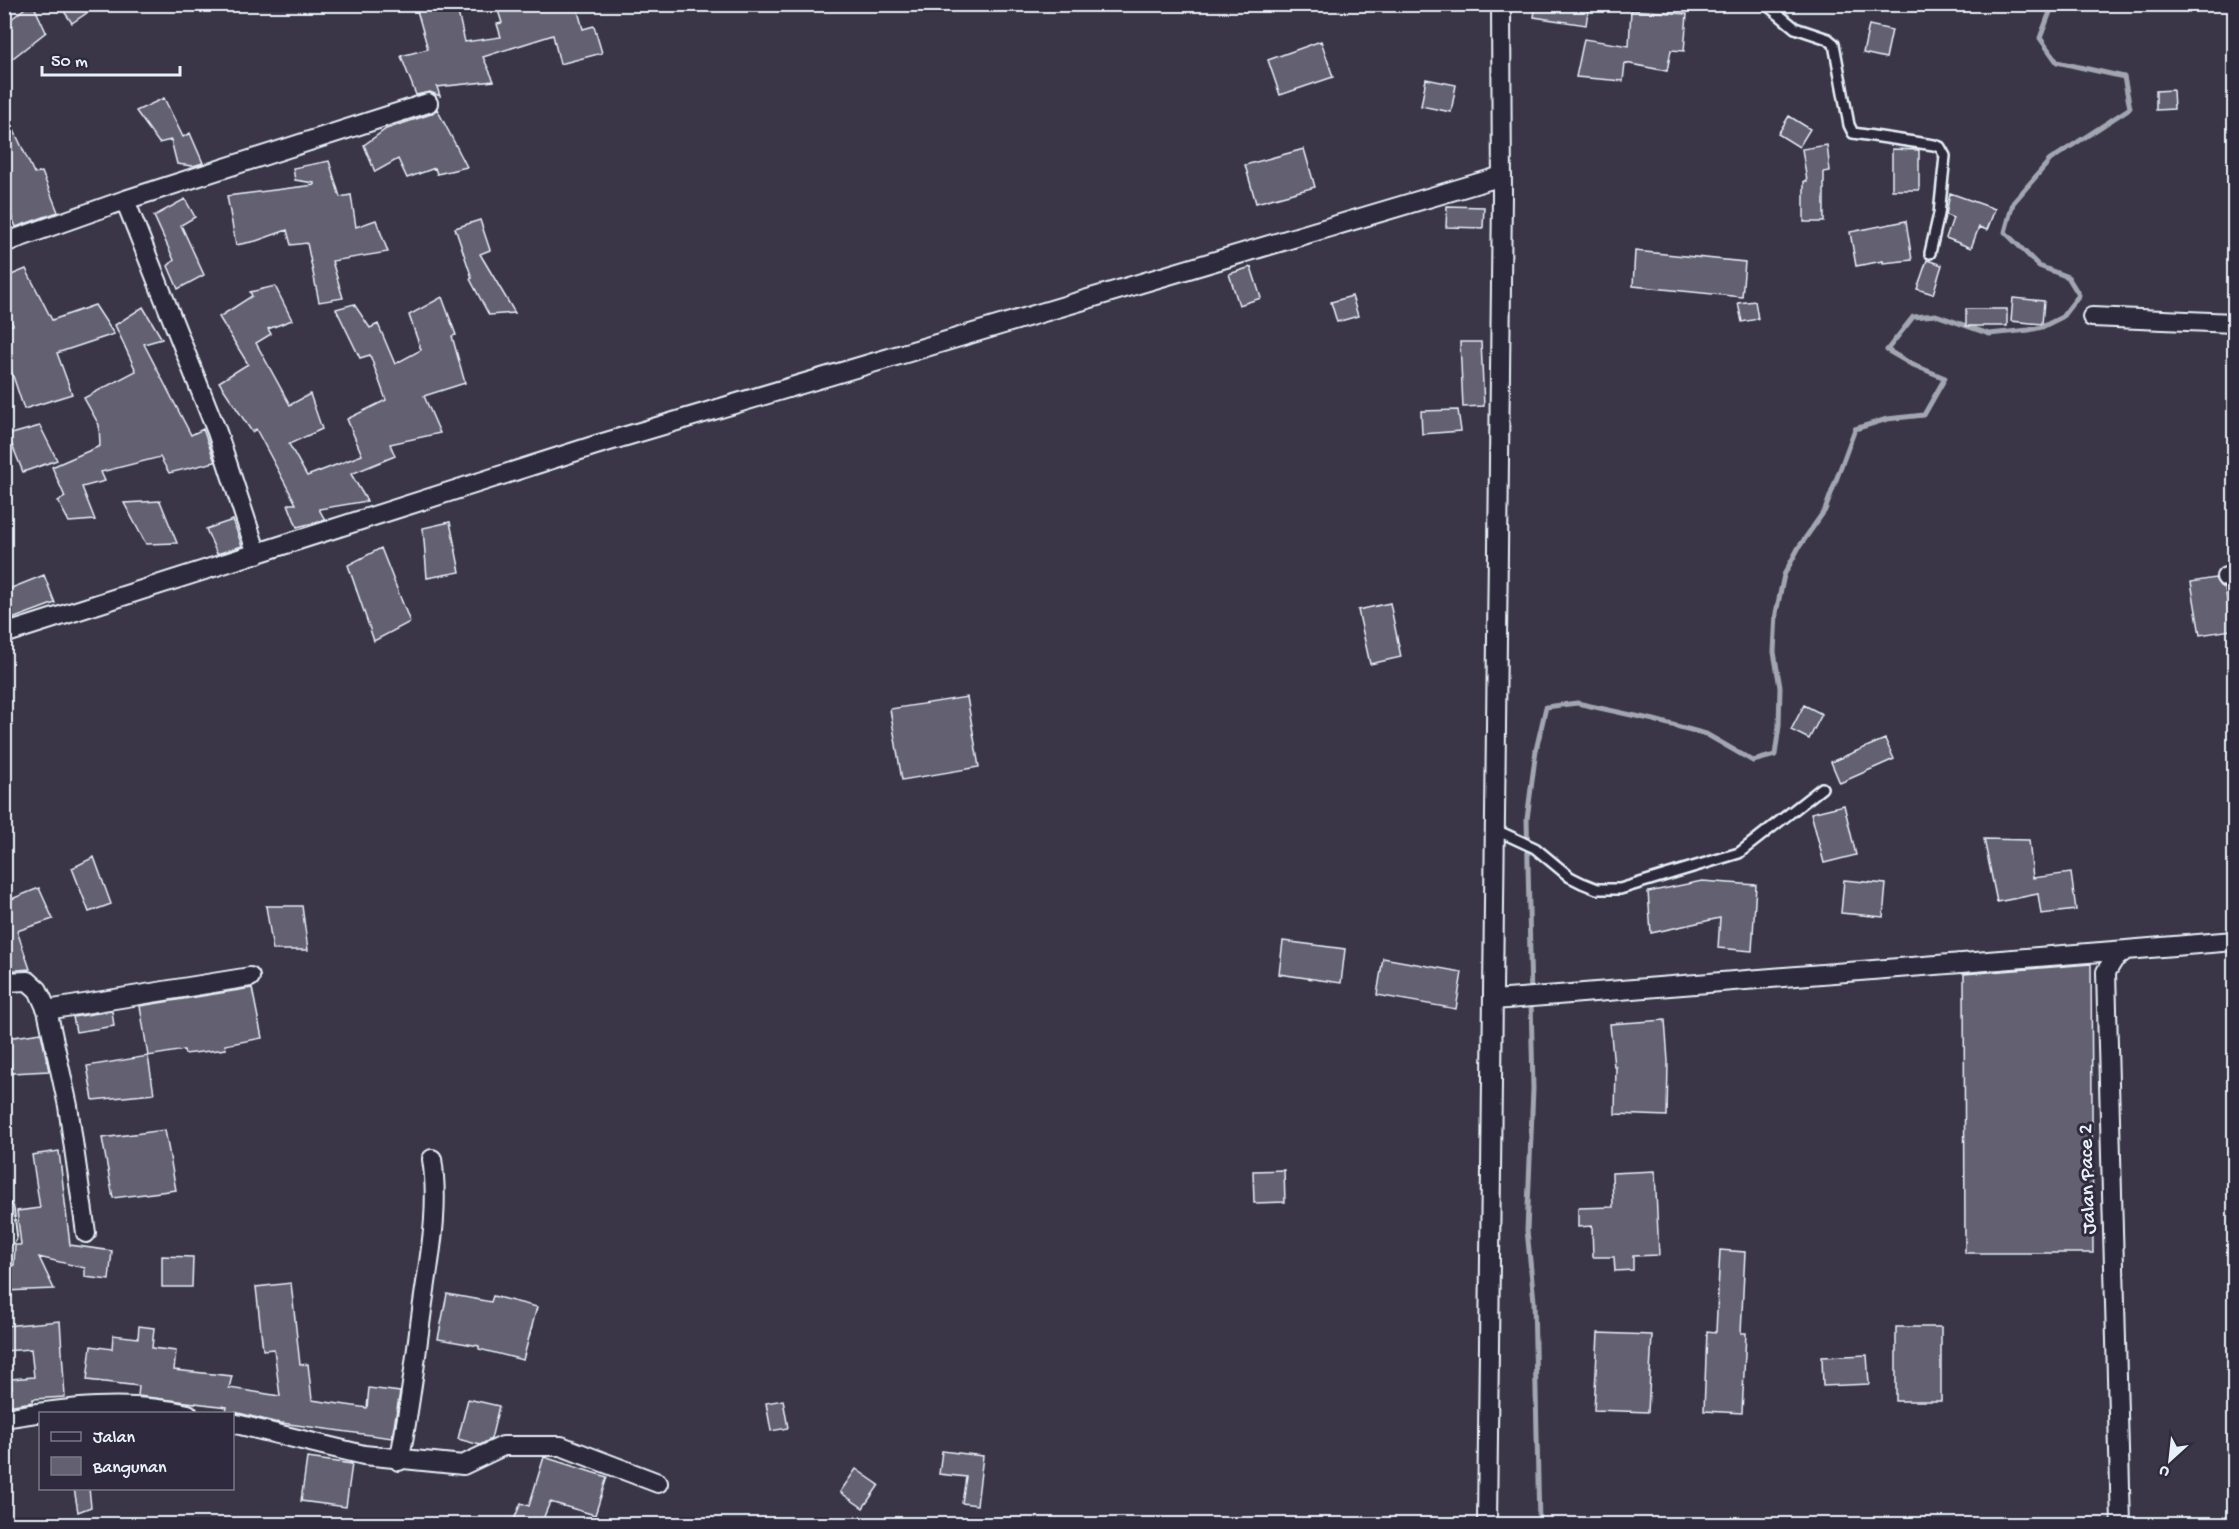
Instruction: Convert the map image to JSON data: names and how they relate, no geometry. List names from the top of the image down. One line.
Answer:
{"streets":{"street":["Jalan Pace 2"]},"legend":["Jalan","Bangunan"],"scale_bar":"50 m","north":"bottom left"}
